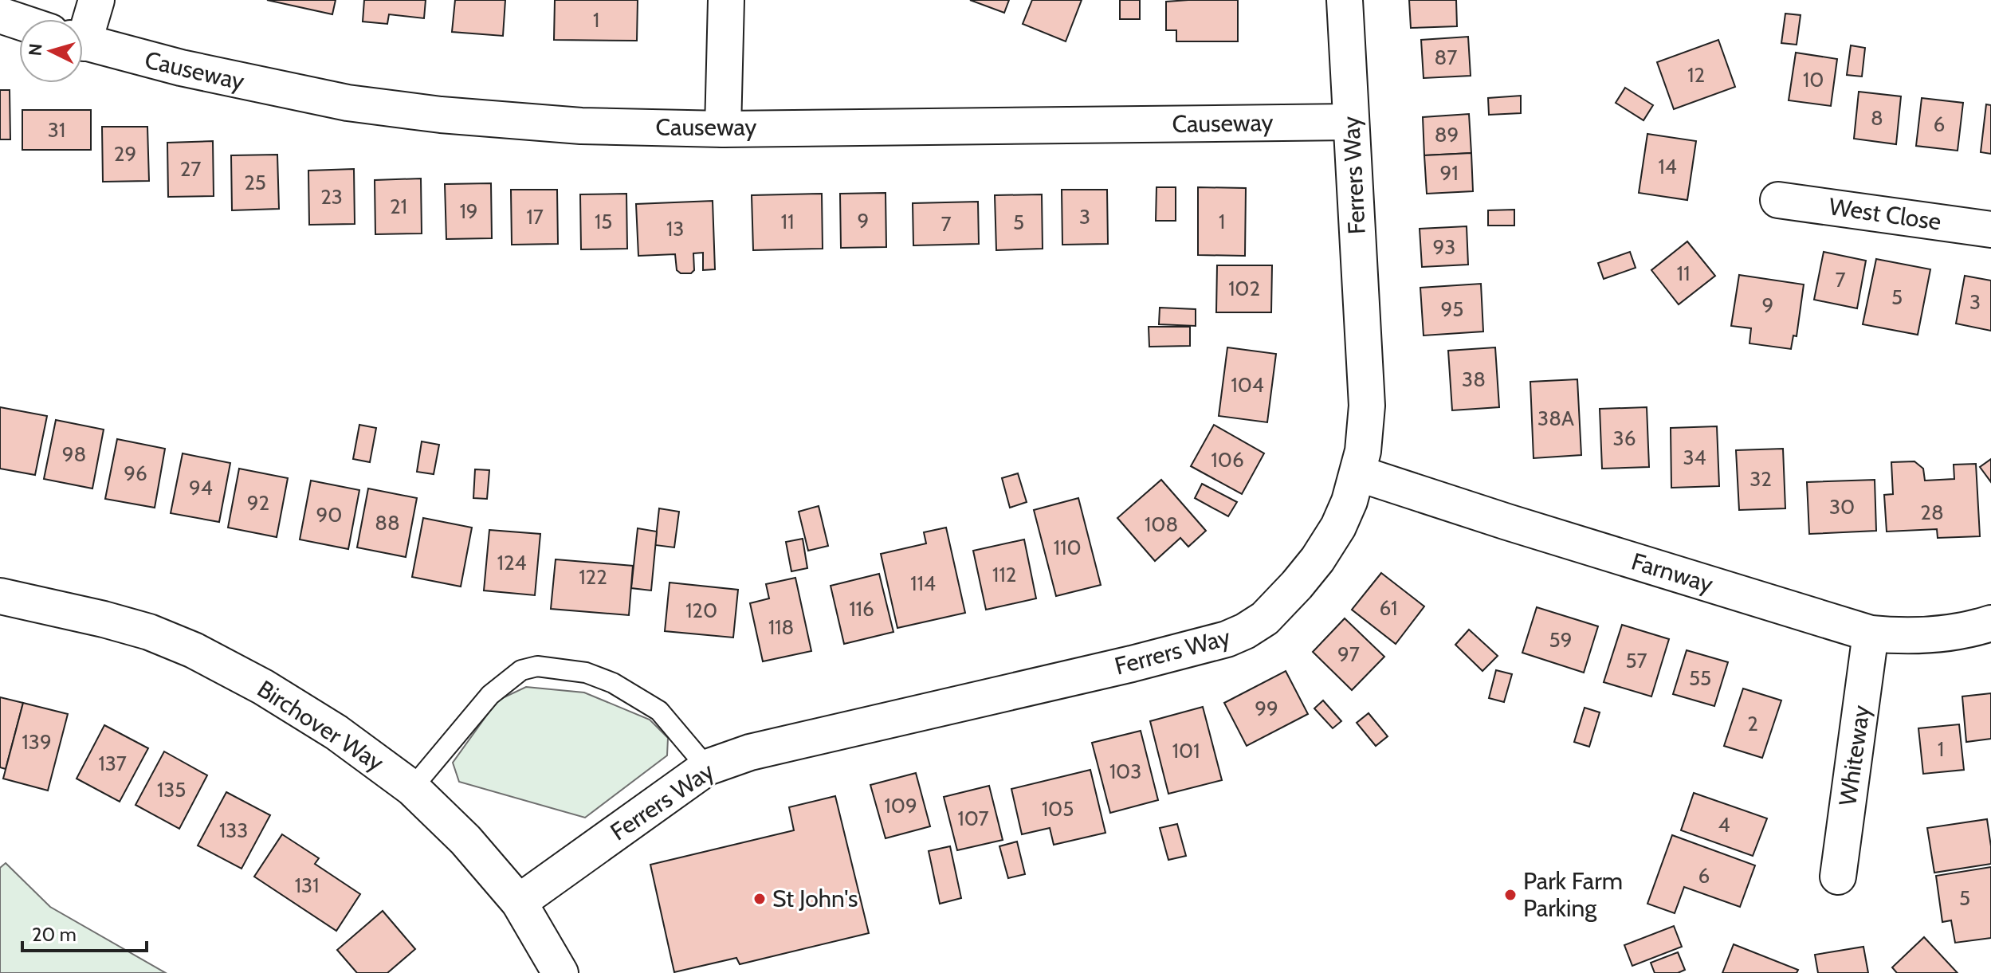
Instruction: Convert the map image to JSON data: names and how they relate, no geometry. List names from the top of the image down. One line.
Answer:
{"streets":{"street":["Causeway","Ferrers Way","West Close","Farnway","Birchover Way","Whiteway"]},"crossings":[["Causeway","Ferrers Way"],["Ferrers Way","Farnway"],["Ferrers Way","Birchover Way"],["Farnway","Whiteway"]],"places":["Park Farm Parking","St John's"],"house_numbers":["1","87","12","10","8","6","31","89","29","14","27","91","25","23","21","19","17","3","9","15","11","1","5","7","13","93","11","7","102","5","3","9","95","38","104","38A","36","98","34","106","96","32","94","92","30","28","90","88","108","110","124","112","122","114","61","116","120","118","59","97","57","55","99","2","139","1","101","137","103","135","109","105","107","4","133","6","131","5"],"scale_bar":"20 m","north":"left"}
